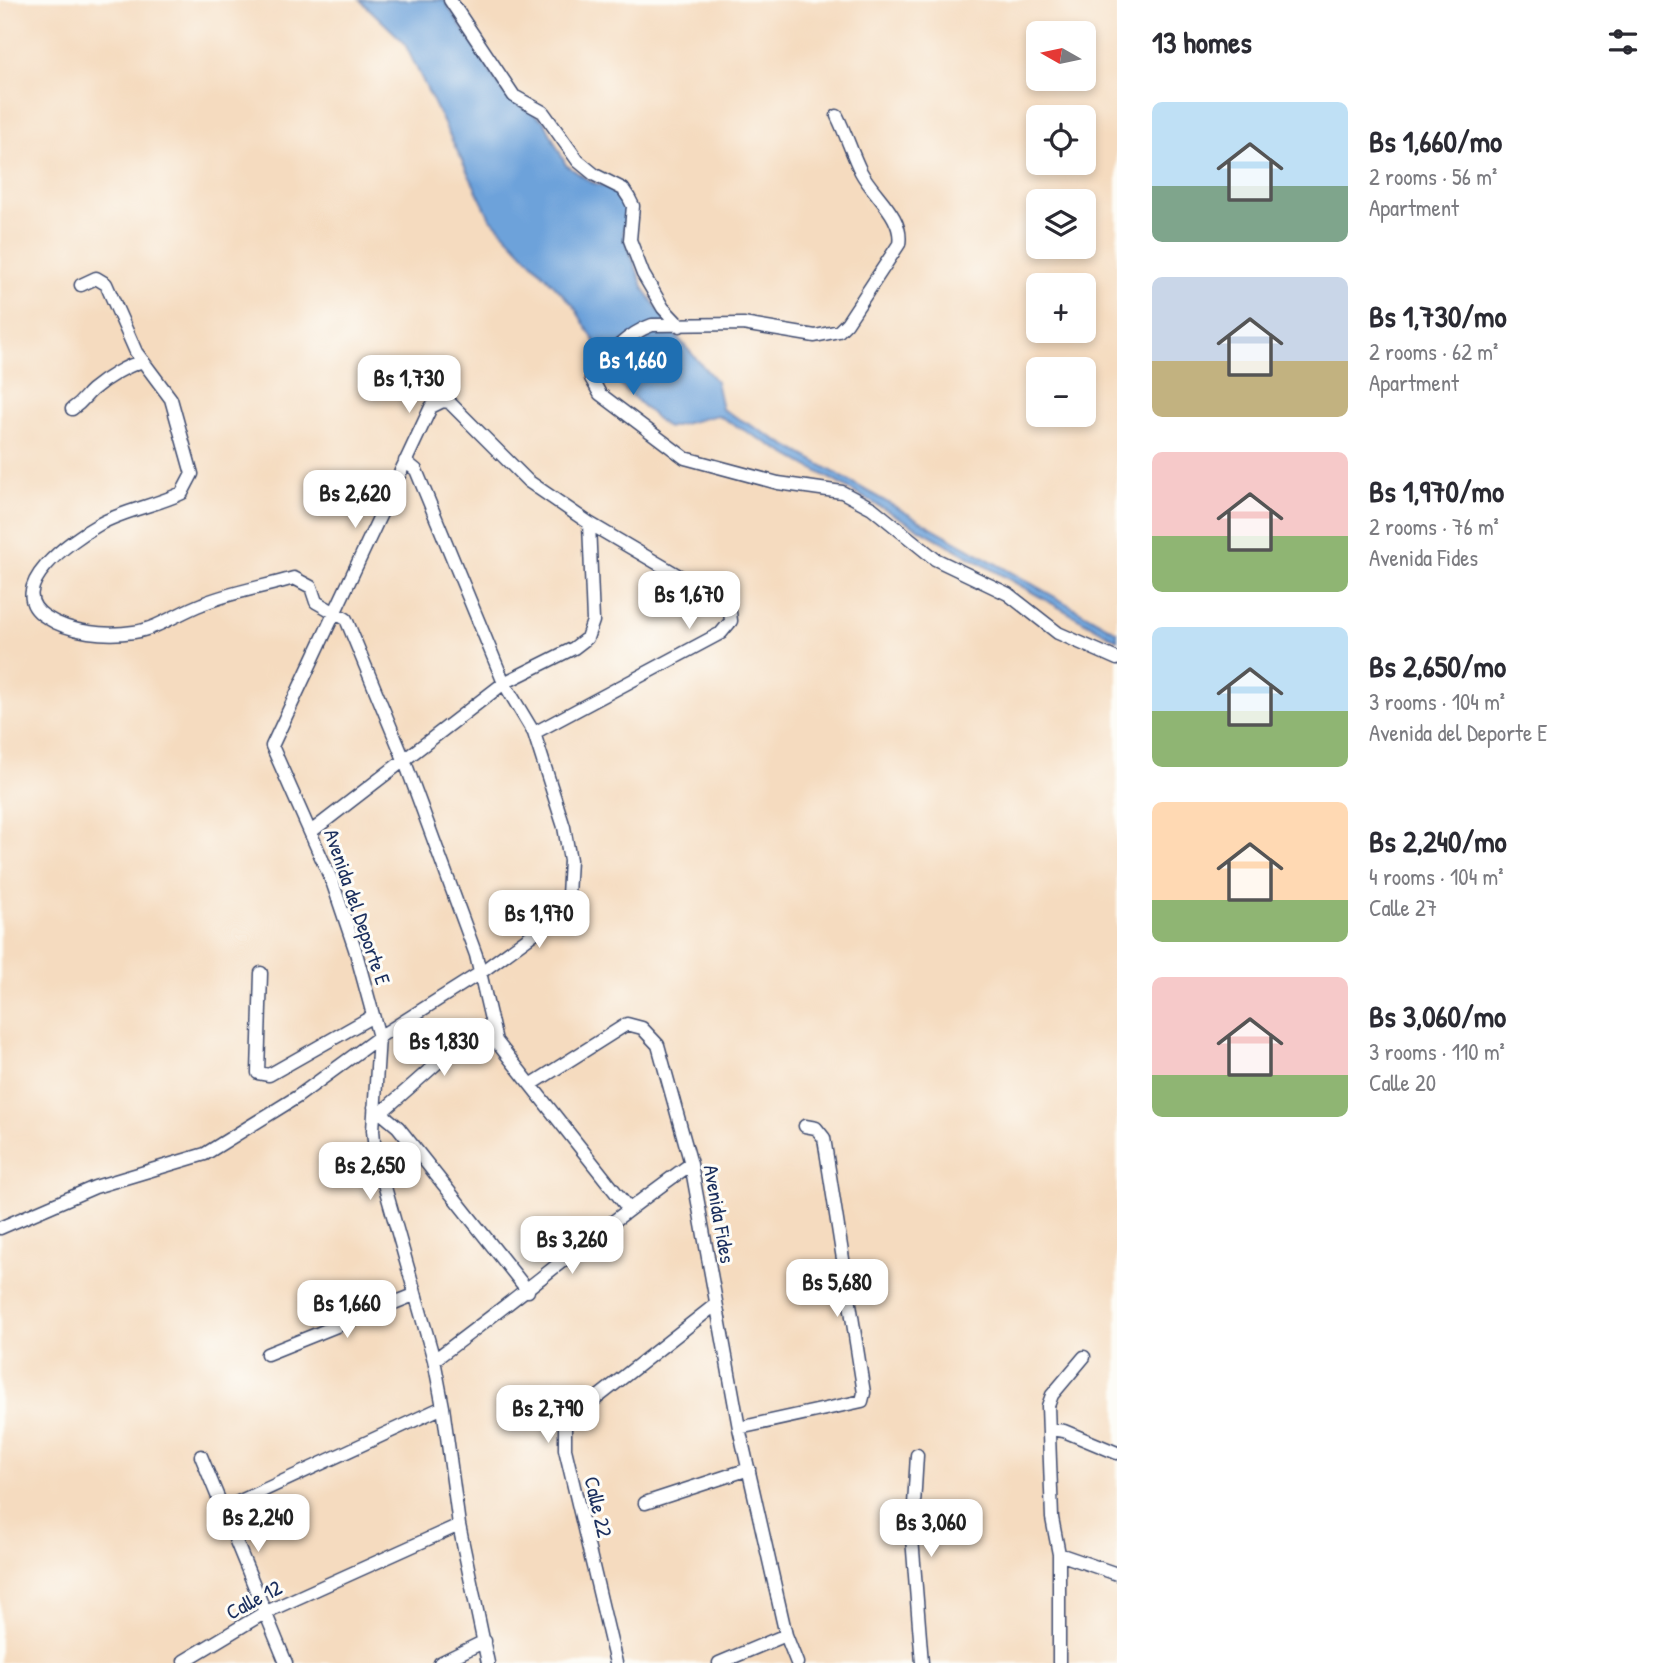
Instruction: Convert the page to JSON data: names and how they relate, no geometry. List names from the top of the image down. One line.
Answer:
{"streets":{"street":["Avenida del Deporte E","Avenida Fides","Calle 22","Calle 12"]},"crossings":[["Avenida del Deporte E","Calle 12"],["Avenida Fides","Calle 22"]],"north":"left","page":{"heading":"13 homes","map_buttons":["+","−"],"list":[{"name":"Bs 1,660/mo","note":"2 rooms · 56 m² · Apartment"},{"name":"Bs 1,730/mo","note":"2 rooms · 62 m² · Apartment"},{"name":"Bs 1,970/mo","note":"2 rooms · 76 m² · Avenida Fides"},{"name":"Bs 2,650/mo","note":"3 rooms · 104 m² · Avenida del Deporte E"},{"name":"Bs 2,240/mo","note":"4 rooms · 104 m² · Calle 27"},{"name":"Bs 3,060/mo","note":"3 rooms · 110 m² · Calle 20"}],"price":["Bs 1,660","Bs 1,730","Bs 2,620","Bs 1,670","Bs 1,970","Bs 1,830","Bs 2,650","Bs 3,260","Bs 5,680","Bs 1,660","Bs 2,790","Bs 2,240","Bs 3,060"]}}
